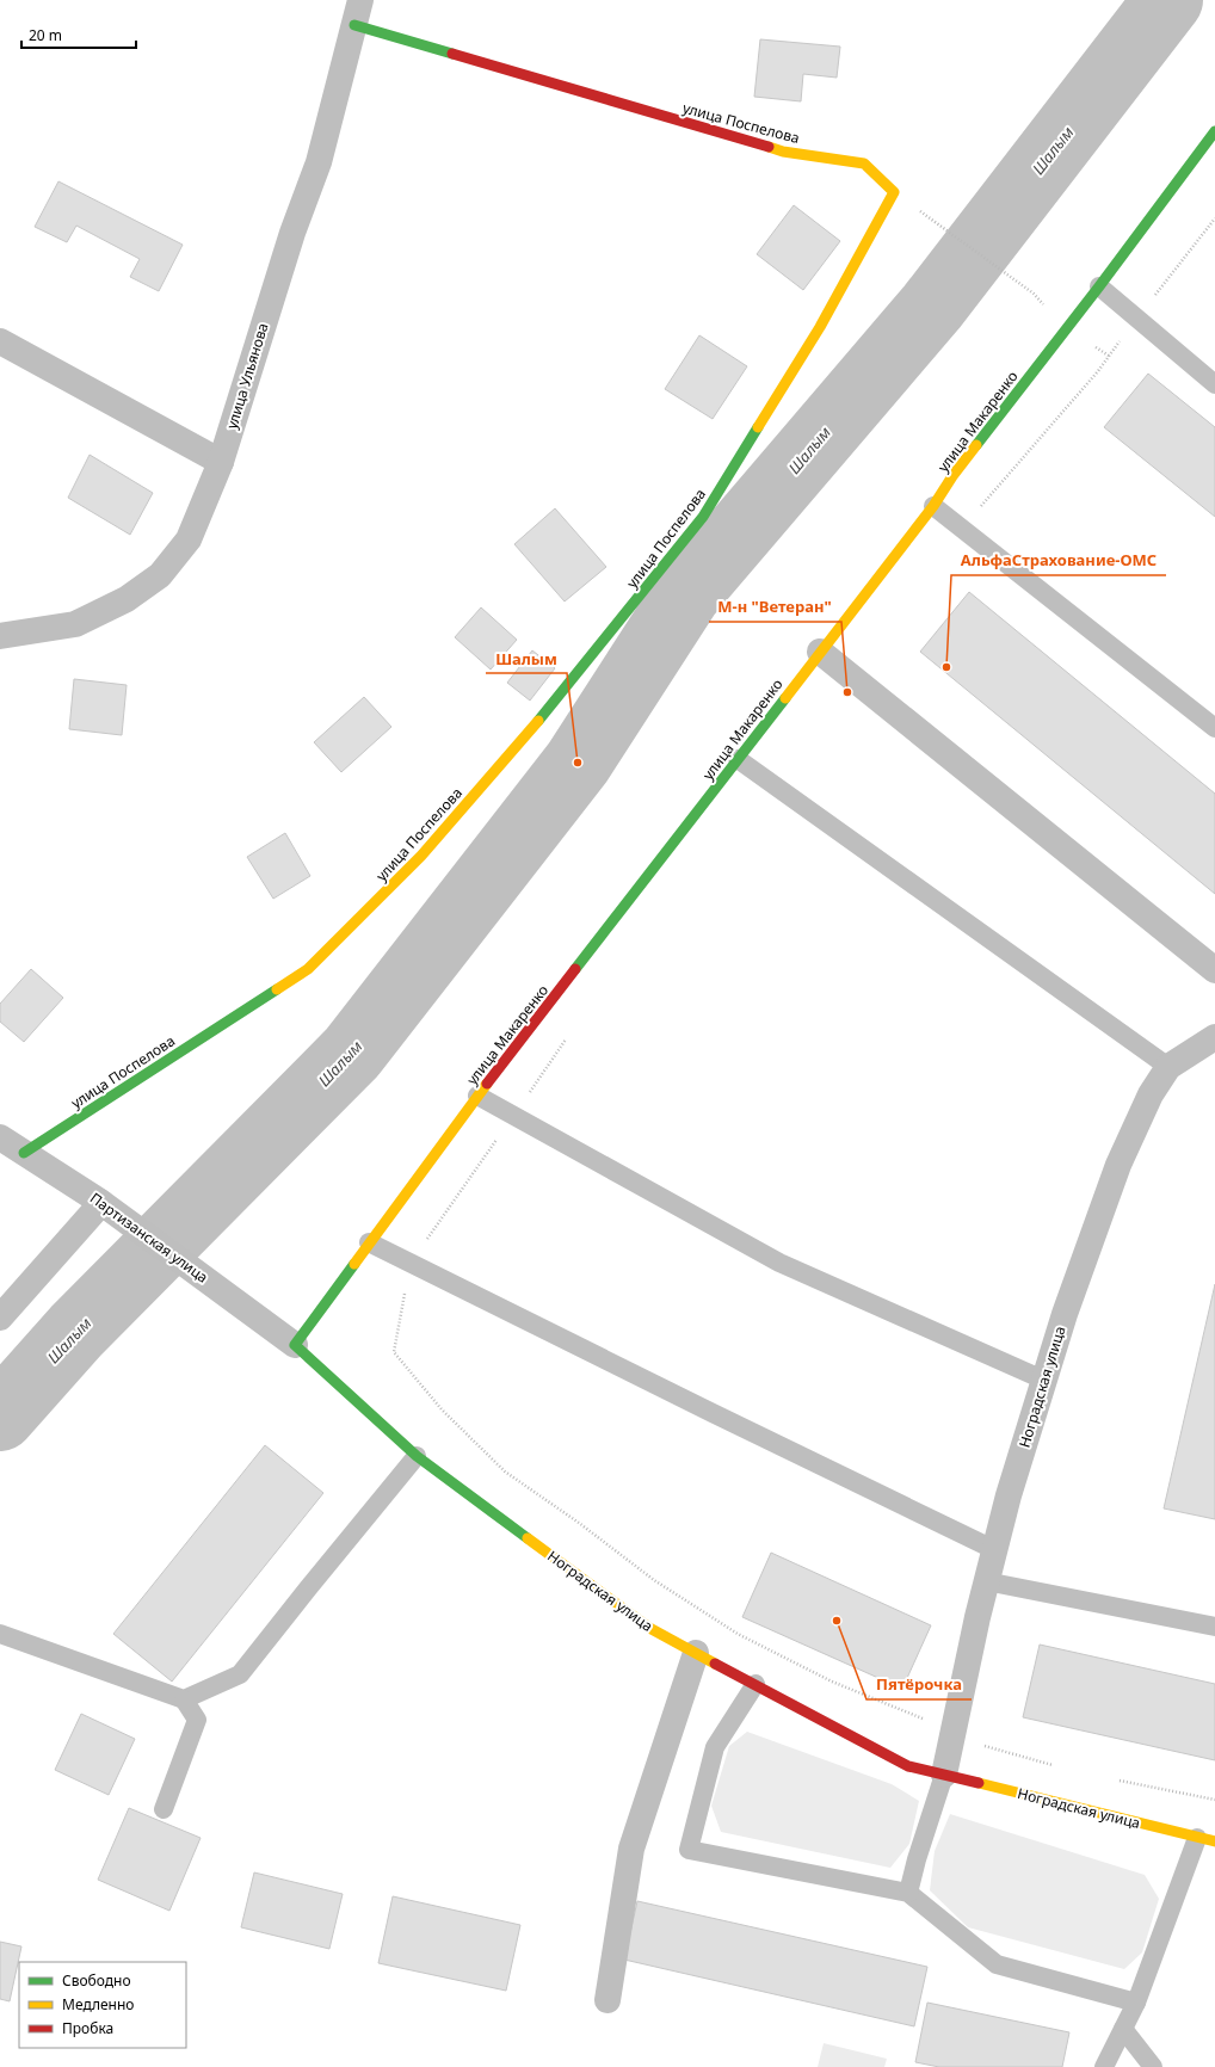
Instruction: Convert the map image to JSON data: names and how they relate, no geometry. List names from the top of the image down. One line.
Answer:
{"streets":{"street":["улица Поспелова","улица Ульянова","улица Макаренко","Партизанская улица","Ноградская улица"]},"crossings":[["улица Поспелова","улица Ульянова"],["улица Поспелова","Партизанская улица"],["улица Макаренко","Партизанская улица"],["улица Макаренко","Ноградская улица"],["Партизанская улица","Ноградская улица"]],"water":["Шалым"],"places":["АльфаСтрахование-ОМС","М-н \"Ветеран\"","Шалым","Пятёрочка"],"legend":["Свободно","Медленно","Пробка"],"scale_bar":"20 m"}
